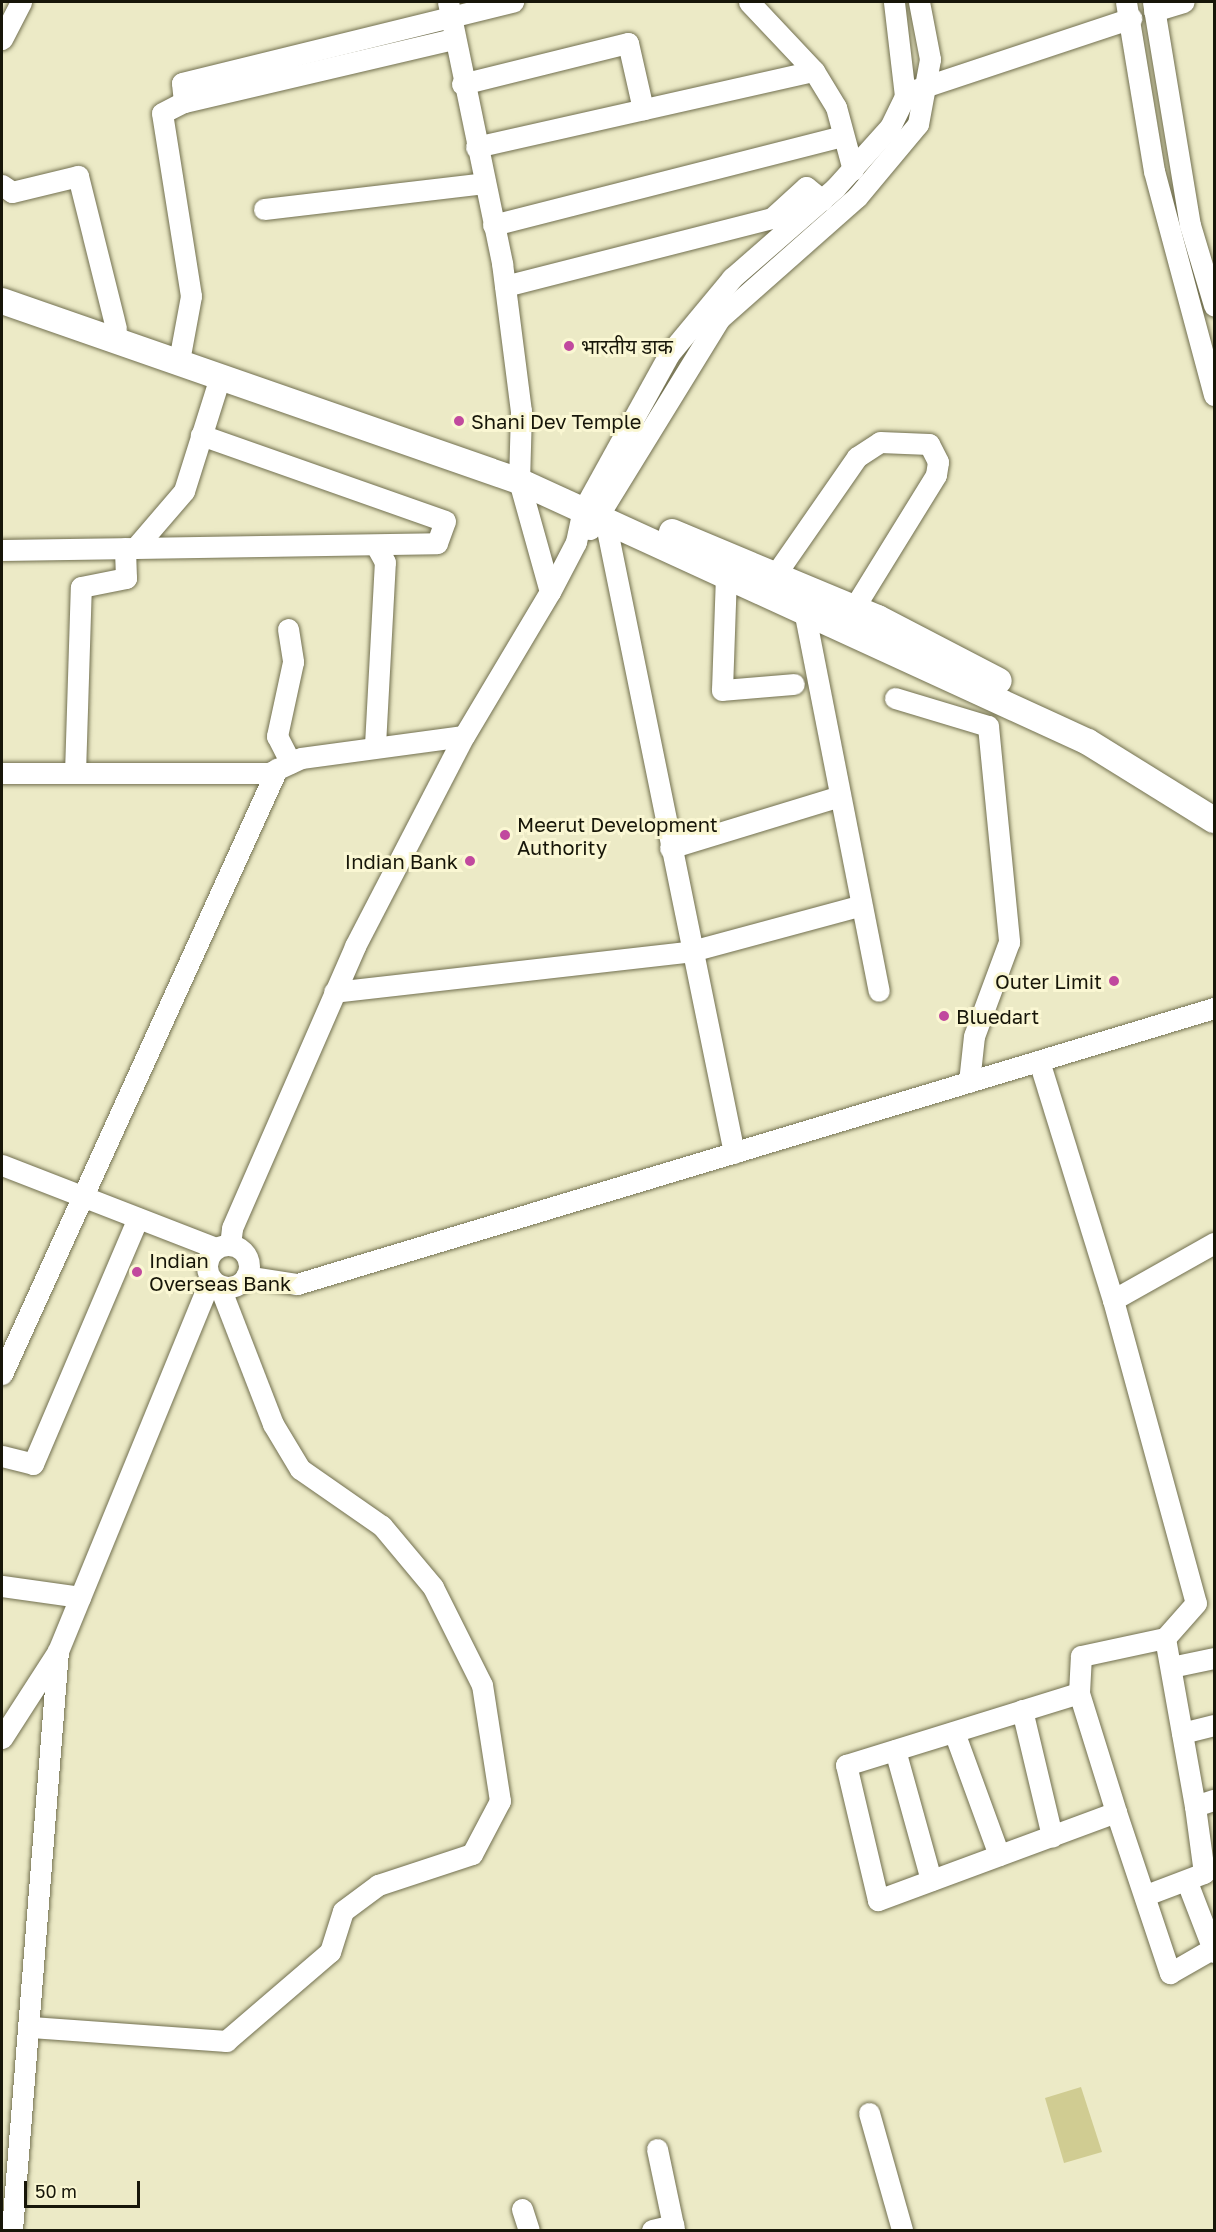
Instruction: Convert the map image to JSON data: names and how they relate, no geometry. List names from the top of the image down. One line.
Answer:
{"places":["भारतीय डाक","Shani Dev Temple","Meerut Development Authority","Indian Bank","Outer Limit","Bluedart","Indian Overseas Bank"],"scale_bar":"50 m"}
